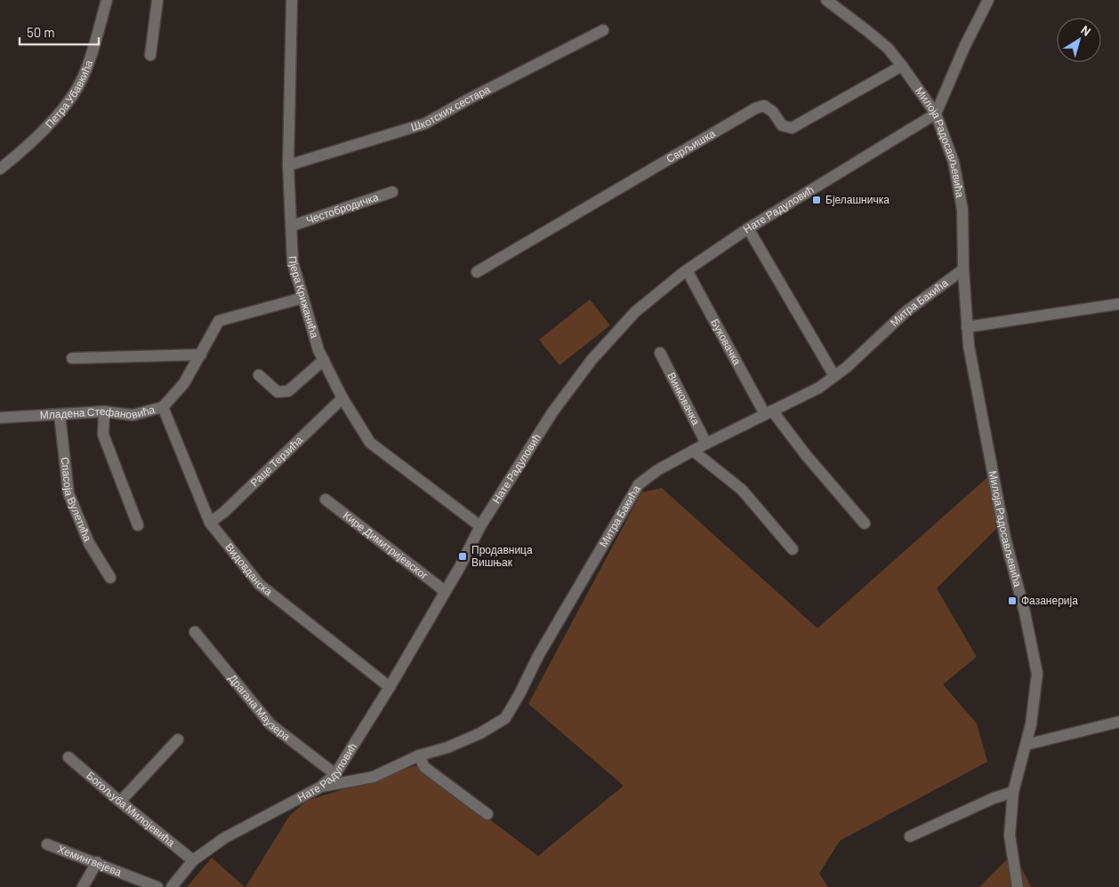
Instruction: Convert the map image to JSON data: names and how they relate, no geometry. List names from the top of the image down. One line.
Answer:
{"streets":{"street":["Петра Убавкића","Шкотских сестара","Милоја Радосављевића","Сврљишка","Честобродичка","Нате Радуловић","Пјера Крижанића","Митра Бакића","Буковачка","Винковачка","Младена Стефановића","Раце Терзића","Спасоја Вулетића","Кире Димитријевског","Видовданска","Драгана Маузера","Богољуба Милојевића","Хемингвејева"]},"crossings":[["Шкотских сестара","Пјера Крижанића"],["Милоја Радосављевића","Сврљишка"],["Милоја Радосављевића","Нате Радуловић"],["Милоја Радосављевића","Митра Бакића"],["Честобродичка","Пјера Крижанића"],["Нате Радуловић","Пјера Крижанића"],["Нате Радуловић","Митра Бакића"],["Нате Радуловић","Буковачка"],["Нате Радуловић","Кире Димитријевског"],["Нате Радуловић","Видовданска"],["Нате Радуловић","Драгана Маузера"],["Нате Радуловић","Богољуба Милојевића"],["Пјера Крижанића","Младена Стефановића"],["Пјера Крижанића","Раце Терзића"],["Митра Бакића","Буковачка"],["Митра Бакића","Винковачка"],["Младена Стефановића","Спасоја Вулетића"],["Младена Стефановића","Видовданска"],["Раце Терзића","Видовданска"]],"places":{"transit":["Бјелашничка","Продавница Вишњак","Фазанерија"]},"scale_bar":"50 m","north":"top right"}
